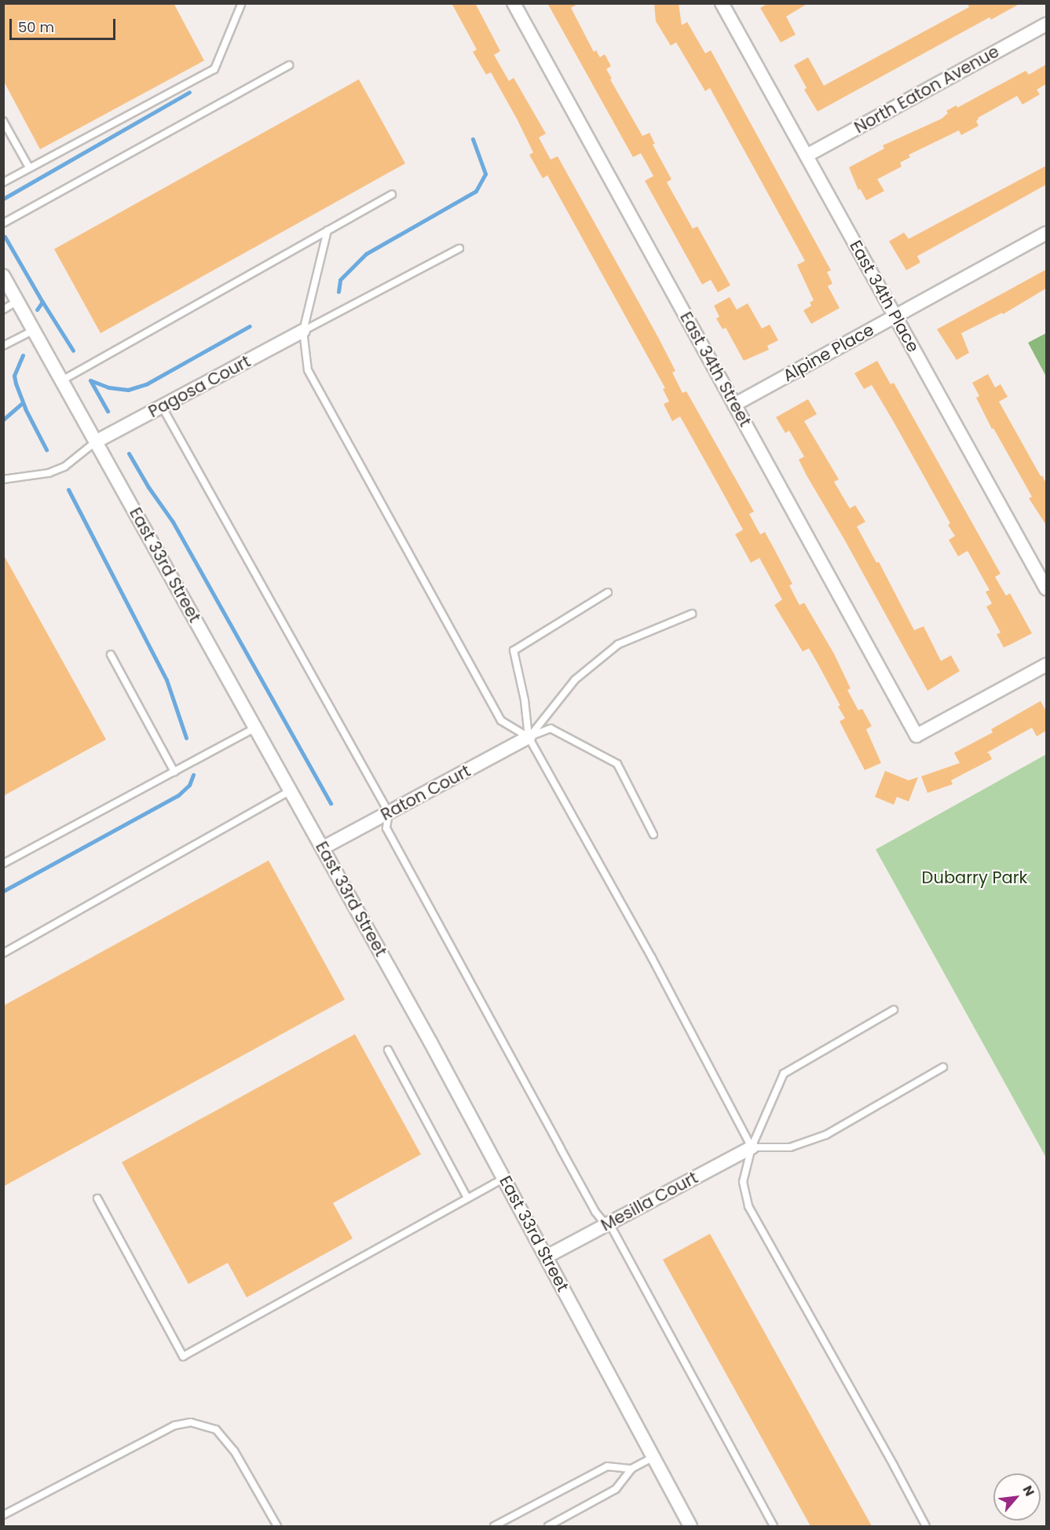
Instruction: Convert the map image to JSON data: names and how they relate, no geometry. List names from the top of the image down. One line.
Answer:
{"streets":{"street":["North Eaton Avenue","East 34th Place","Alpine Place","East 34th Street","Pagosa Court","East 33rd Street","Raton Court","Mesilla Court"]},"crossings":[["North Eaton Avenue","East 34th Place"],["East 34th Place","Alpine Place"],["Alpine Place","East 34th Street"],["Pagosa Court","East 33rd Street"],["East 33rd Street","Raton Court"],["East 33rd Street","Mesilla Court"]],"parks":["Dubarry Park"],"scale_bar":"50 m","north":"top right"}
